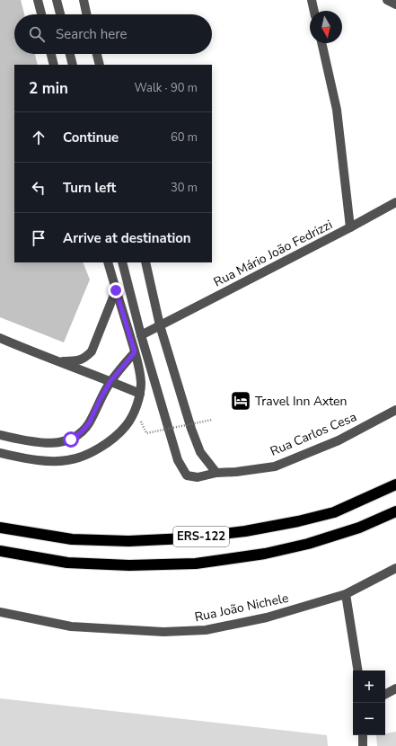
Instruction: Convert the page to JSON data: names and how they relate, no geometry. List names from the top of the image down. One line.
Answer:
{"streets":{"highway":["ERS-122"],"street":["Rua Mário João Fedrizzi","Rua Carlos Cesa","Rua João Nichele"]},"crossings":[["Rua Mário João Fedrizzi","Rua Carlos Cesa"]],"places":{"hotel":["Travel Inn Axten"]},"north":"bottom","page":{"search":"Search here","heading":["2 min","Walk · 90 m"],"list":[["Continue","60 m"],["Turn left","30 m"],"Arrive at destination"],"map_buttons":["+","−"]}}
